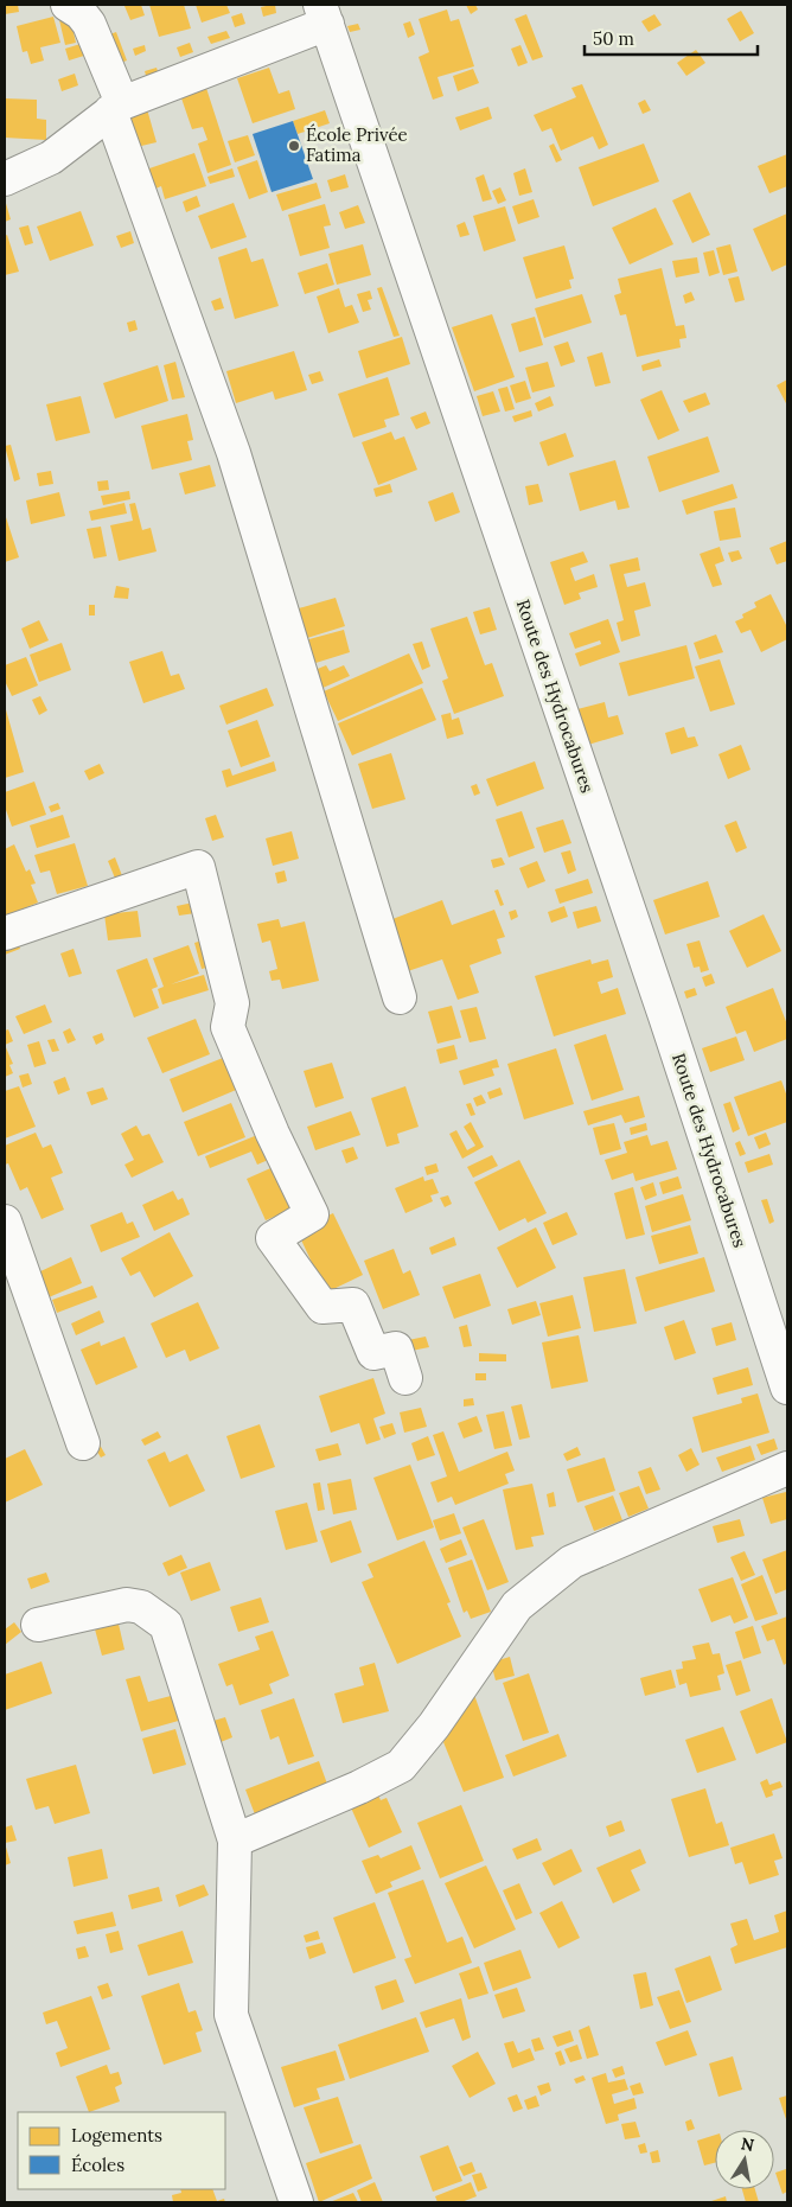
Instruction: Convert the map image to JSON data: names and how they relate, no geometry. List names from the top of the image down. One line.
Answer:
{"streets":{"street":["Route des Hydrocabures"]},"places":["École Privée Fatima"],"legend":["Logements","Écoles"],"scale_bar":"50 m","north":"top"}
